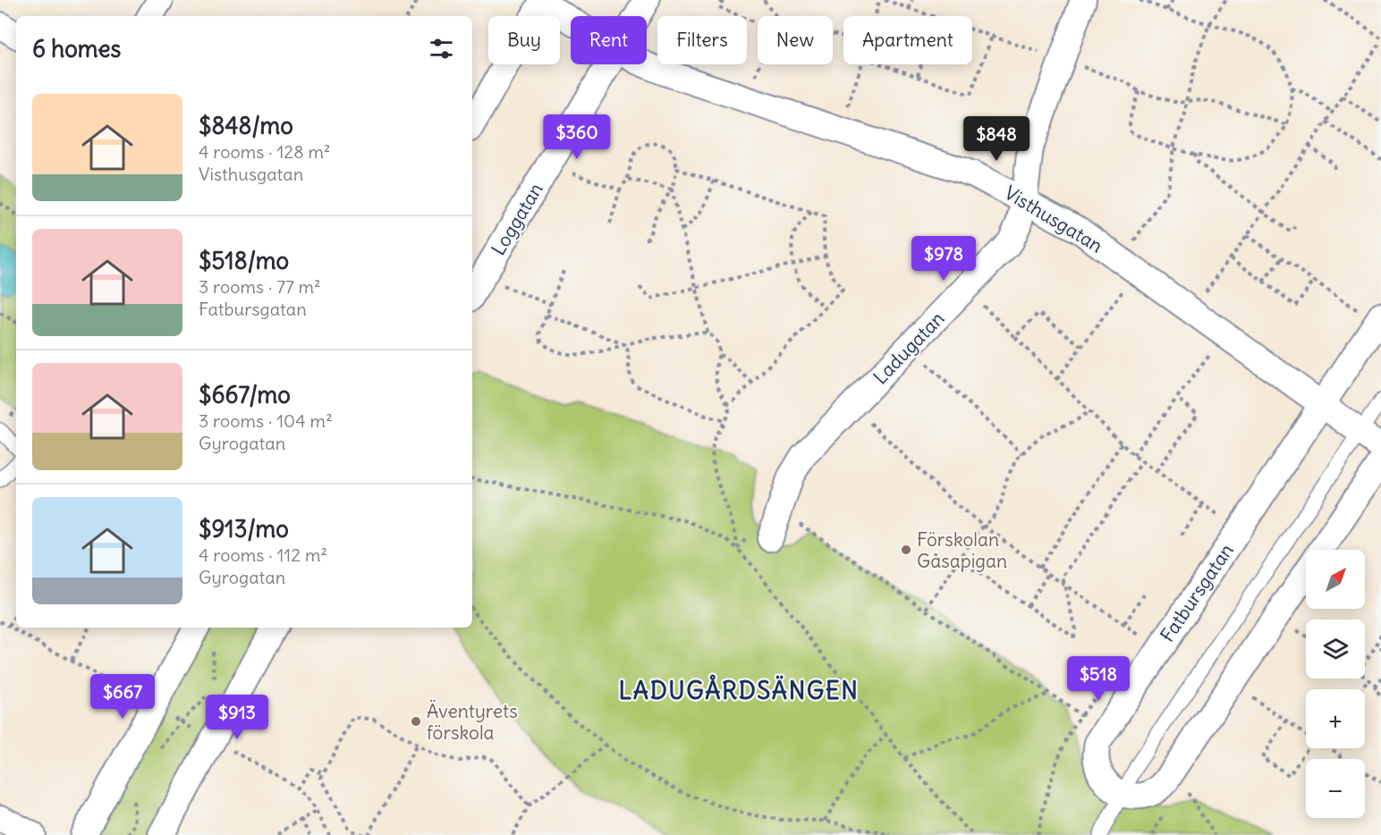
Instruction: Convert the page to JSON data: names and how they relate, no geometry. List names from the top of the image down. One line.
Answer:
{"streets":{"street":["Loggatan","Visthusgatan","Ladugatan","Fatbursgatan"]},"crossings":[["Visthusgatan","Ladugatan"],["Visthusgatan","Fatbursgatan"]],"districts":["LADUGÅRDSÄNGEN"],"places":["Förskolan Gåsapigan","Äventyrets förskola"],"north":"top right","page":{"chip":["Buy","Rent","Filters","New","Apartment"],"heading":"6 homes","list":[{"name":"$848/mo","note":"4 rooms · 128 m² · Visthusgatan"},{"name":"$518/mo","note":"3 rooms · 77 m² · Fatbursgatan"},{"name":"$667/mo","note":"3 rooms · 104 m² · Gyrogatan"},{"name":"$913/mo","note":"4 rooms · 112 m² · Gyrogatan"}],"price":["$360","$848","$978","$518","$667","$913"],"map_buttons":["+","−"]}}
